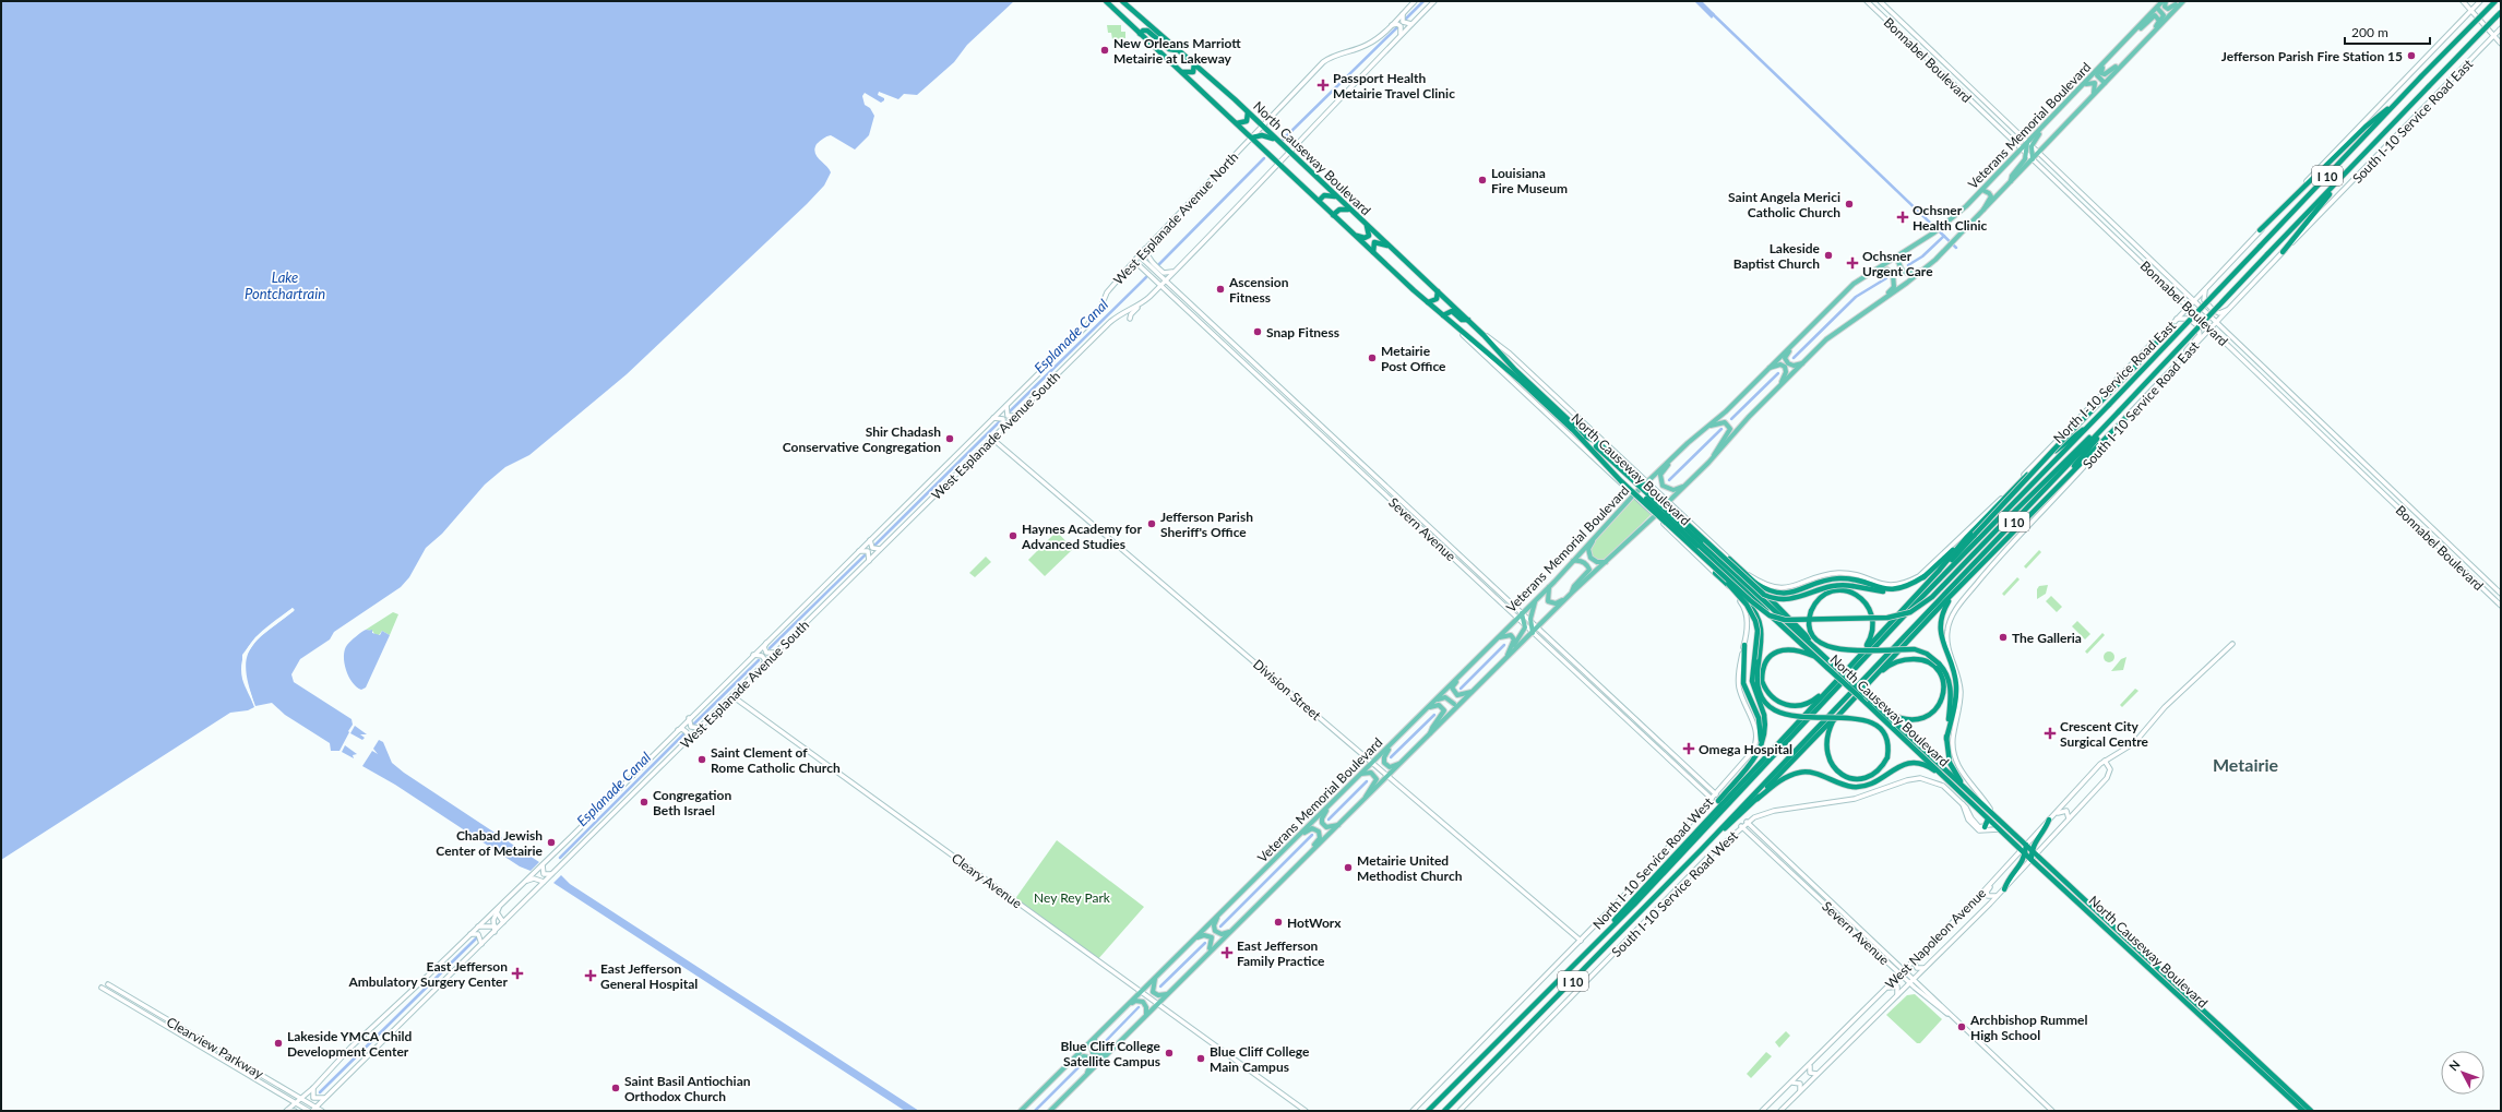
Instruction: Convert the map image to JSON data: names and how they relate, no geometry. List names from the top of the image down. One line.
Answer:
{"streets":{"highway":["North Causeway Boulevard","I 10"],"main road":["Veterans Memorial Boulevard"],"street":["Bonnabel Boulevard","South I-10 Service Road East","West Esplanade Avenue North","North I-10 Service Road East","West Esplanade Avenue South","Severn Avenue","Division Street","North I-10 Service Road West","Cleary Avenue","South I-10 Service Road West","West Napoleon Avenue","Clearview Parkway"]},"crossings":[["Bonnabel Boulevard","South I-10 Service Road East"],["Bonnabel Boulevard","Veterans Memorial Boulevard"],["Bonnabel Boulevard","North I-10 Service Road East"],["South I-10 Service Road East","North Causeway Boulevard"],["Veterans Memorial Boulevard","North Causeway Boulevard"],["Veterans Memorial Boulevard","Severn Avenue"],["Veterans Memorial Boulevard","Division Street"],["Veterans Memorial Boulevard","Cleary Avenue"],["North Causeway Boulevard","West Esplanade Avenue North"],["North Causeway Boulevard","West Esplanade Avenue South"],["North Causeway Boulevard","North I-10 Service Road West"],["North Causeway Boulevard","South I-10 Service Road West"],["North Causeway Boulevard","West Napoleon Avenue"],["West Esplanade Avenue North","Severn Avenue"],["West Esplanade Avenue South","Severn Avenue"],["West Esplanade Avenue South","Division Street"],["West Esplanade Avenue South","Cleary Avenue"],["West Esplanade Avenue South","Clearview Parkway"],["Severn Avenue","North I-10 Service Road West"],["Severn Avenue","South I-10 Service Road West"],["Severn Avenue","West Napoleon Avenue"],["Division Street","North I-10 Service Road West"]],"districts":["Metairie"],"water":["Lake Pontchartrain","Esplanade Canal"],"parks":["Ney Rey Park"],"places":{"other":["New Orleans Marriott Metairie at Lakeway","Jefferson Parish Fire Station 15","Louisiana Fire Museum","Saint Angela Merici Catholic Church","Lakeside Baptist Church","Ascension Fitness","Snap Fitness","Metairie Post Office","Shir Chadash Conservative Congregation","Jefferson Parish Sheriff's Office","Haynes Academy for Advanced Studies","The Galleria","Saint Clement of Rome Catholic Church","Congregation Beth Israel","Chabad Jewish Center of Metairie","Metairie United Methodist Church","HotWorx","Archbishop Rummel High School","Lakeside YMCA Child Development Center","Blue Cliff College Satellite Campus","Blue Cliff College Main Campus","Saint Basil Antiochian Orthodox Church"],"health":["Passport Health Metairie Travel Clinic","Ochsner Health Clinic","Ochsner Urgent Care","Crescent City Surgical Centre","Omega Hospital","East Jefferson Family Practice","East Jefferson Ambulatory Surgery Center","East Jefferson General Hospital"]},"scale_bar":"200 m","north":"top left"}
